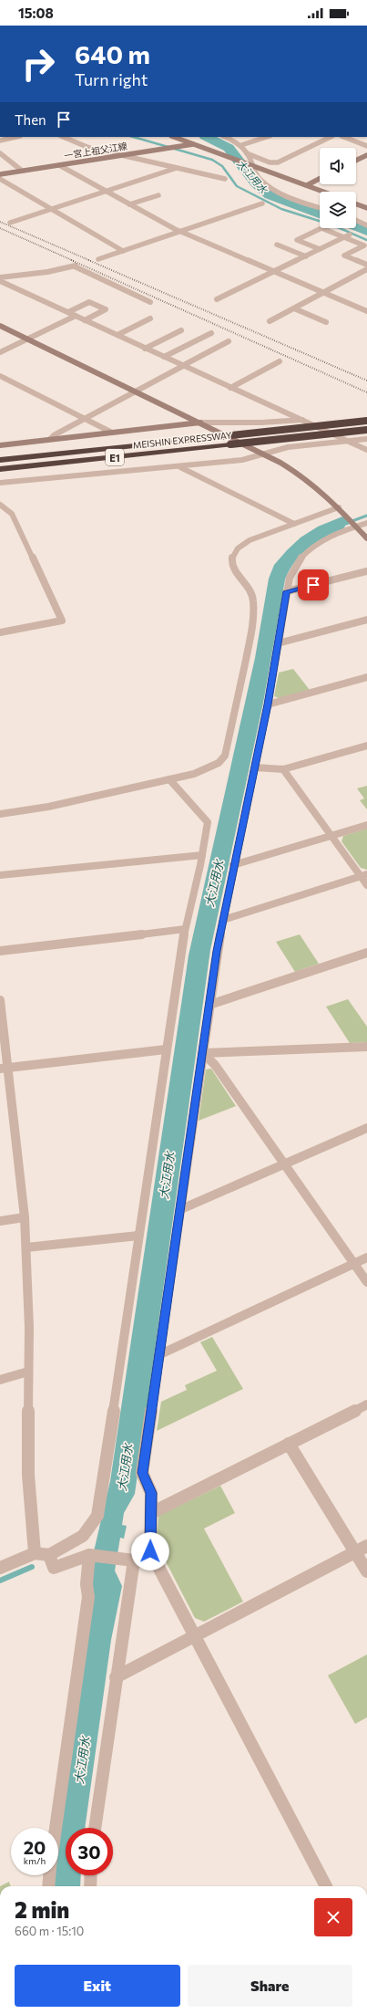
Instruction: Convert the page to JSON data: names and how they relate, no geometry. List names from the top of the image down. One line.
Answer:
{"streets":{"highway":["MEISHIN EXPRESSWAY","E1"],"street":["一宮上祖父江線"]},"water":["大江用水"],"page":{"status":"15:08","turn":["640 m","Turn right"],"then":"Then","speed":"20 km/h","limit":"30","heading":["2 min","660 m · 15:10"],"buttons":["Exit","Share"]}}
